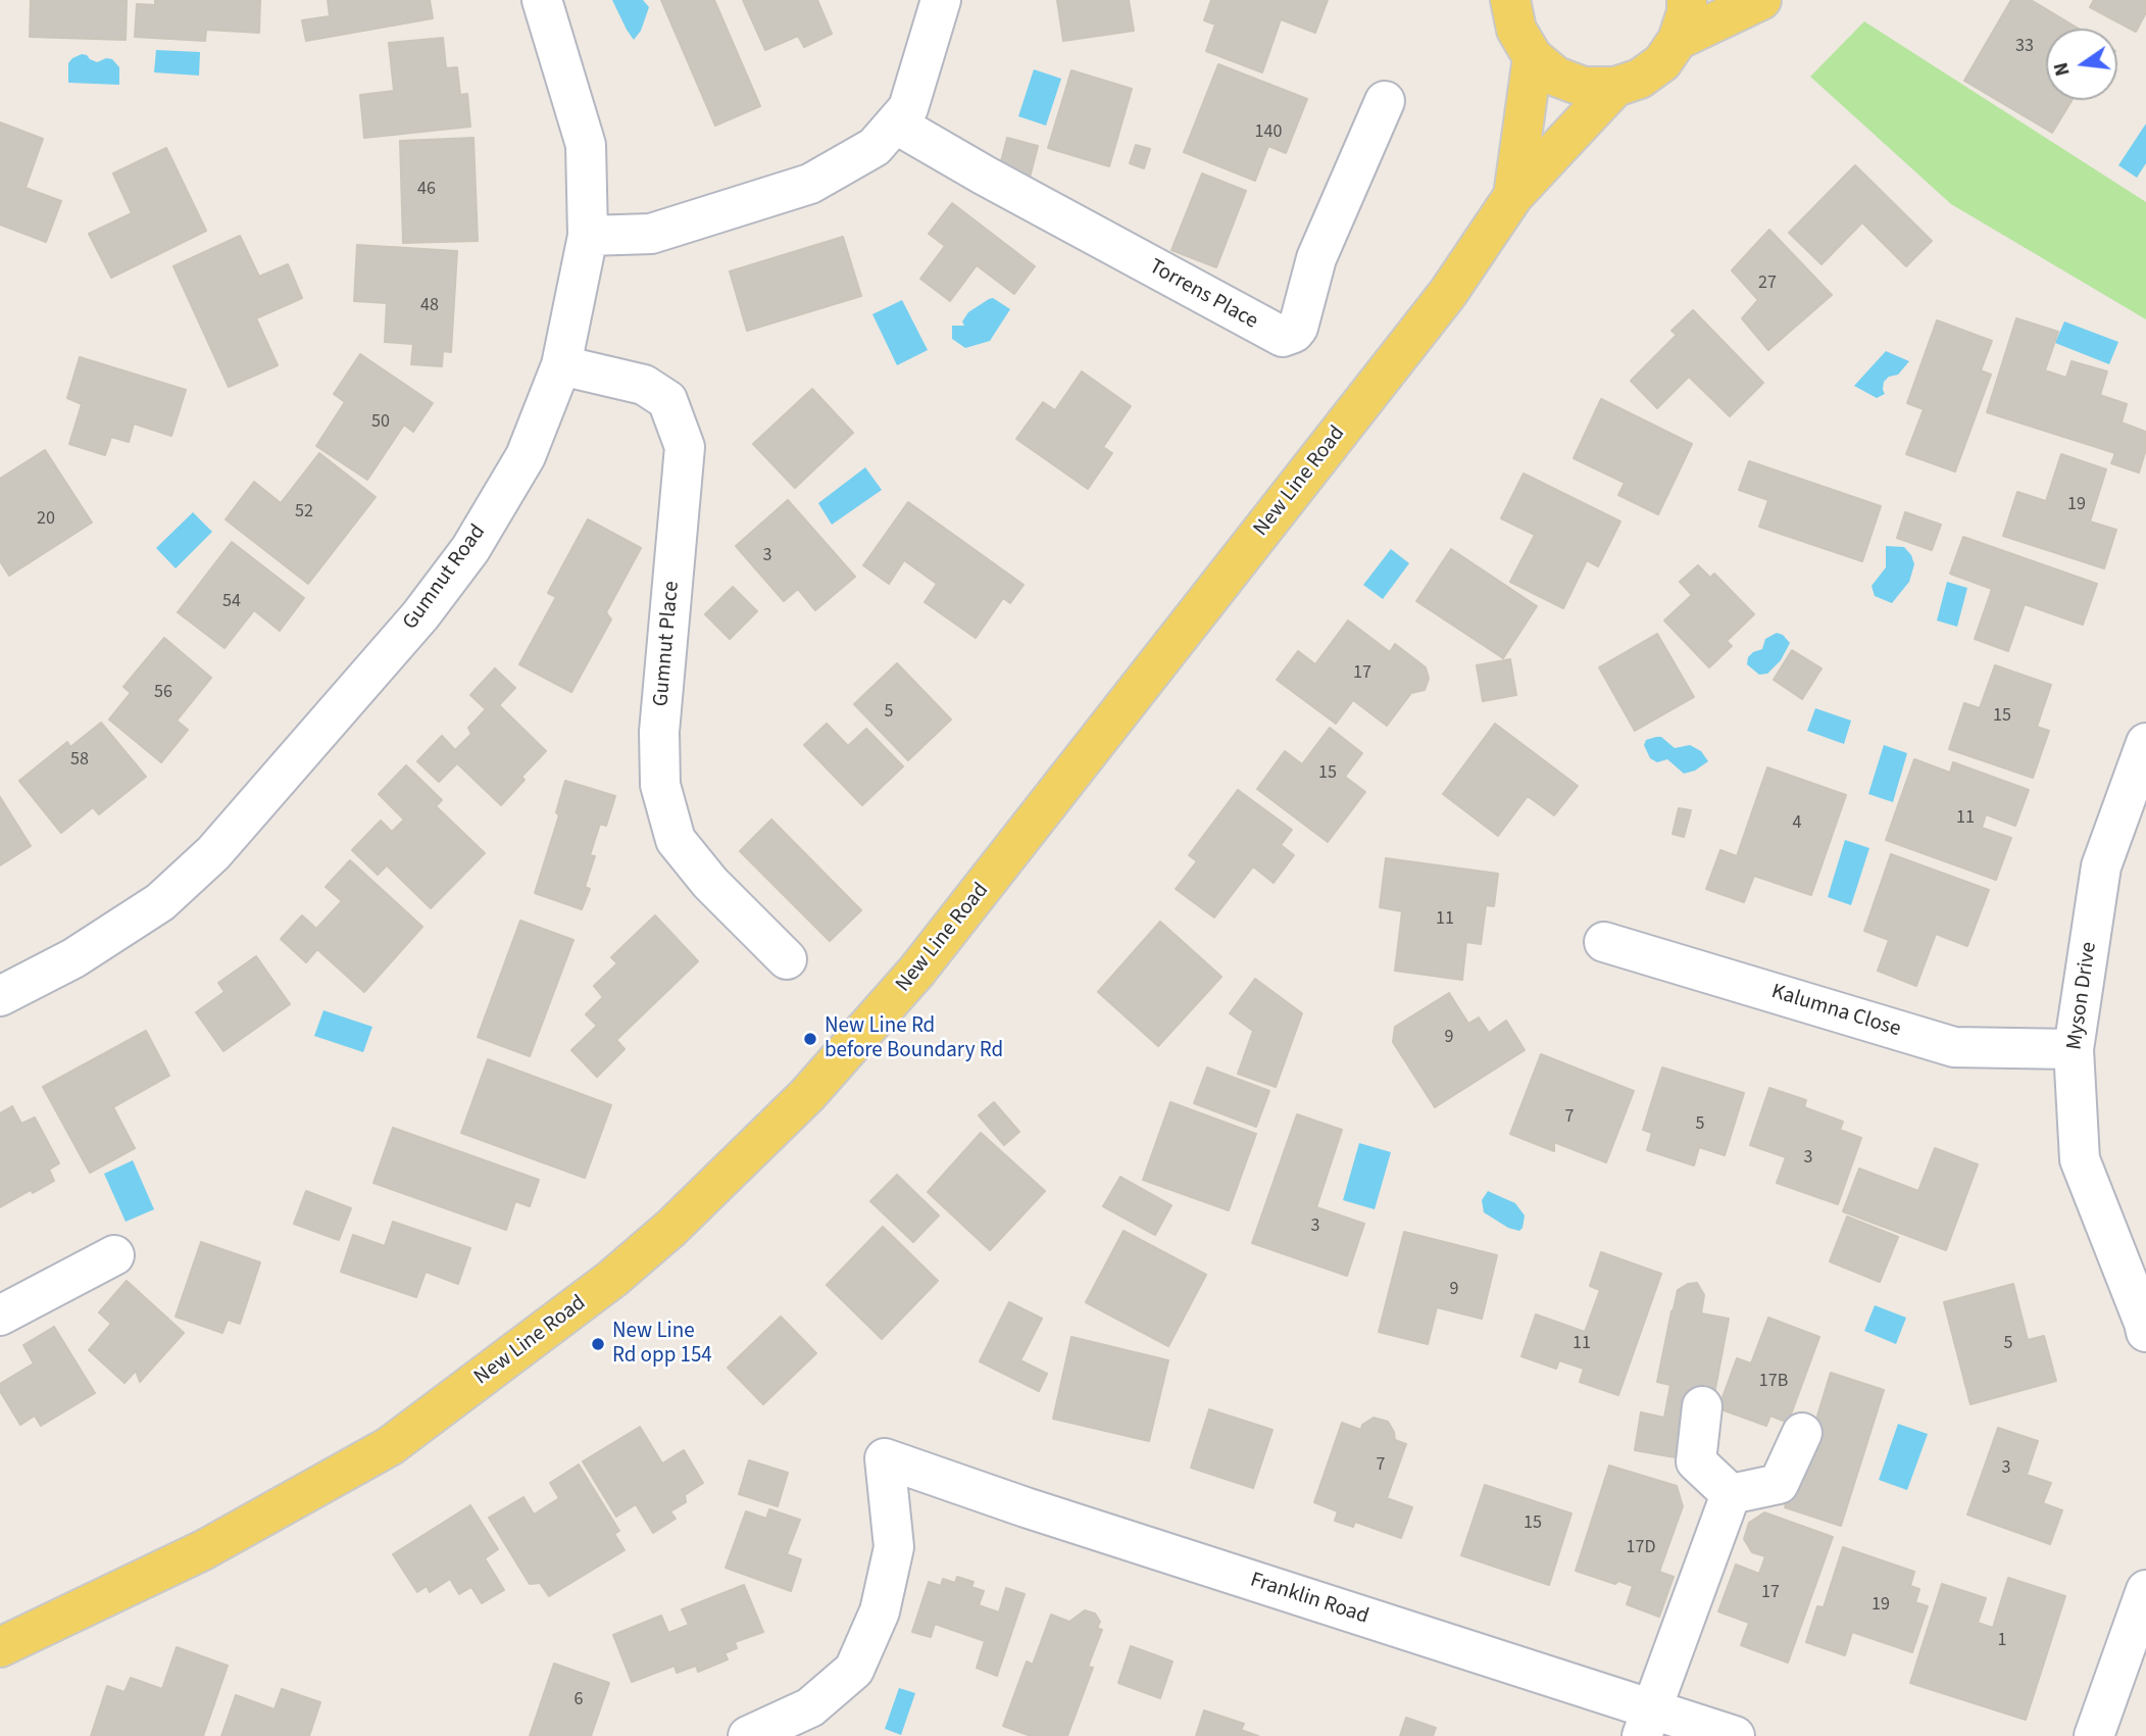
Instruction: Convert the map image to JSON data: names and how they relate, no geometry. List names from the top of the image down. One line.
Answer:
{"streets":{"main road":["New Line Road"],"street":["Torrens Place","Gumnut Road","Gumnut Place","Myson Drive","Kalumna Close","Franklin Road"]},"crossings":[["Gumnut Road","Gumnut Place"],["Myson Drive","Kalumna Close"]],"places":["New Line Rd before Boundary Rd","New Line Rd opp 154"],"house_numbers":["33","140","46","27","48","50","19","52","20","3","54","17","56","5","15","58","15","11","4","11","9","7","5","3","3","9","11","5","17B","7","3","15","17D","17","19","1","6"],"north":"left"}
